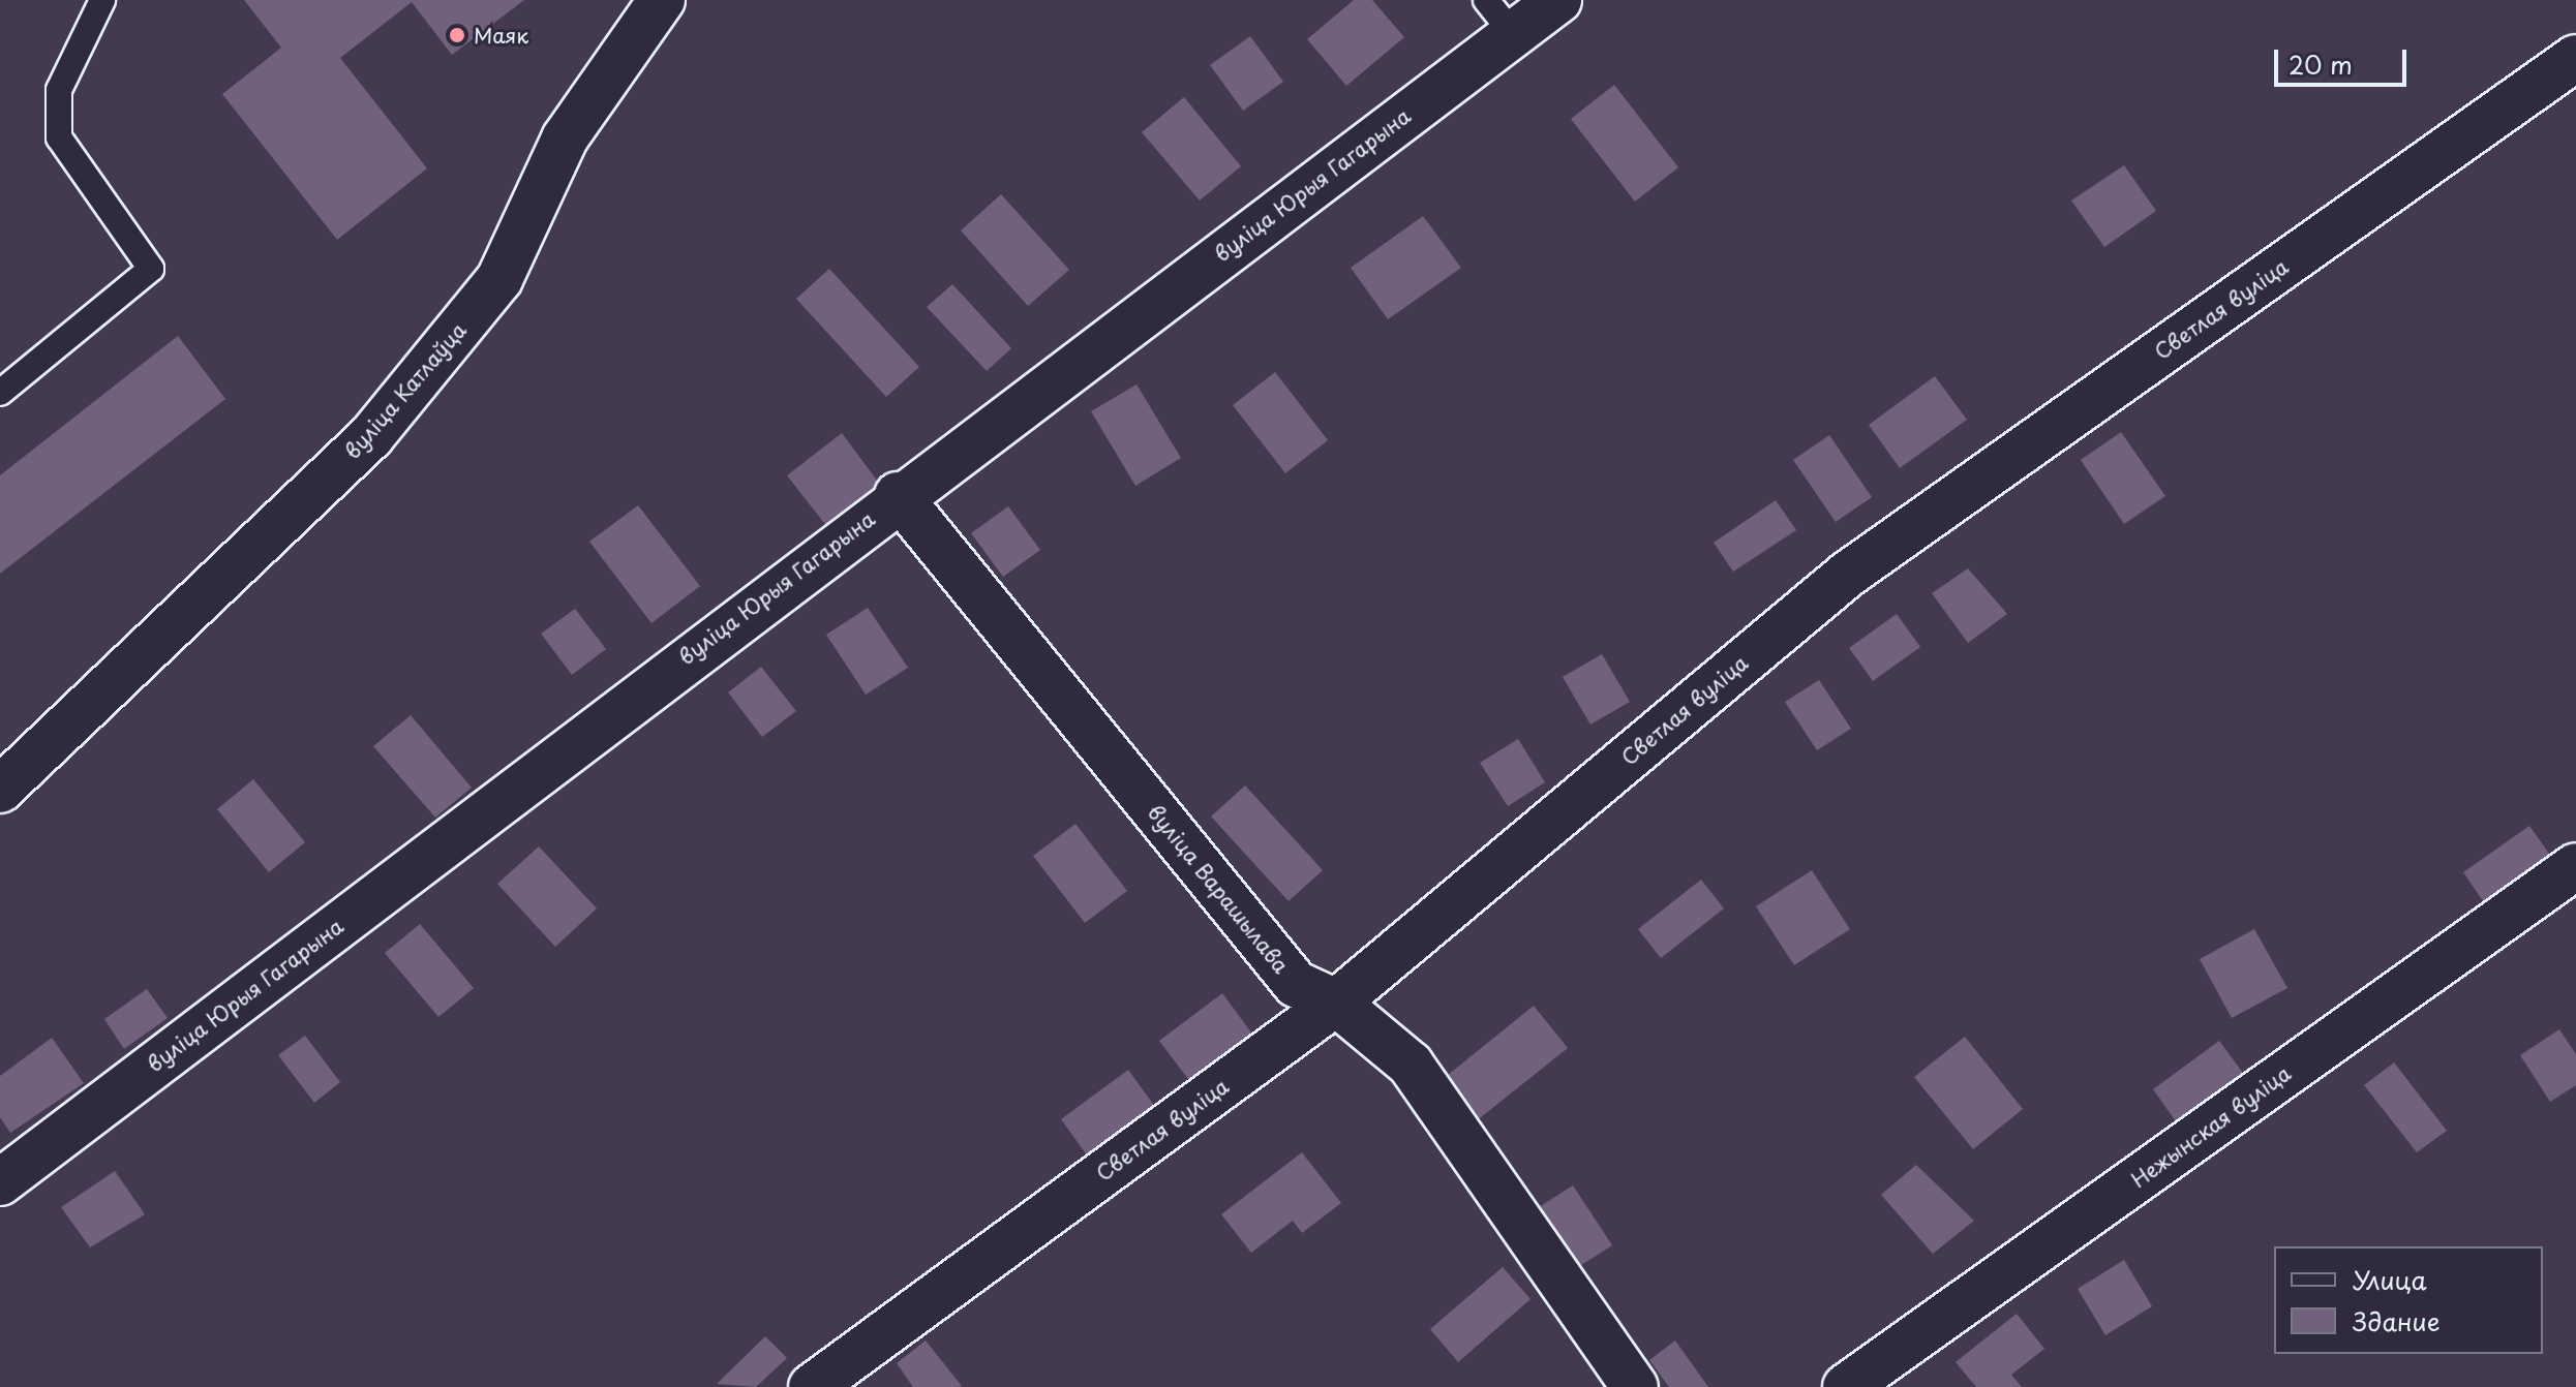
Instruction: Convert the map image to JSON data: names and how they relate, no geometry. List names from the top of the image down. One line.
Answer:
{"streets":{"street":["вуліца Юрыя Гагарына","Светлая вуліца","вуліца Катлаўца","вуліца Варашылава","Нежынская вуліца"]},"crossings":[["вуліца Юрыя Гагарына","вуліца Варашылава"],["Светлая вуліца","вуліца Варашылава"]],"places":["Маяк"],"legend":["Улица","Здание"],"scale_bar":"20 m"}
